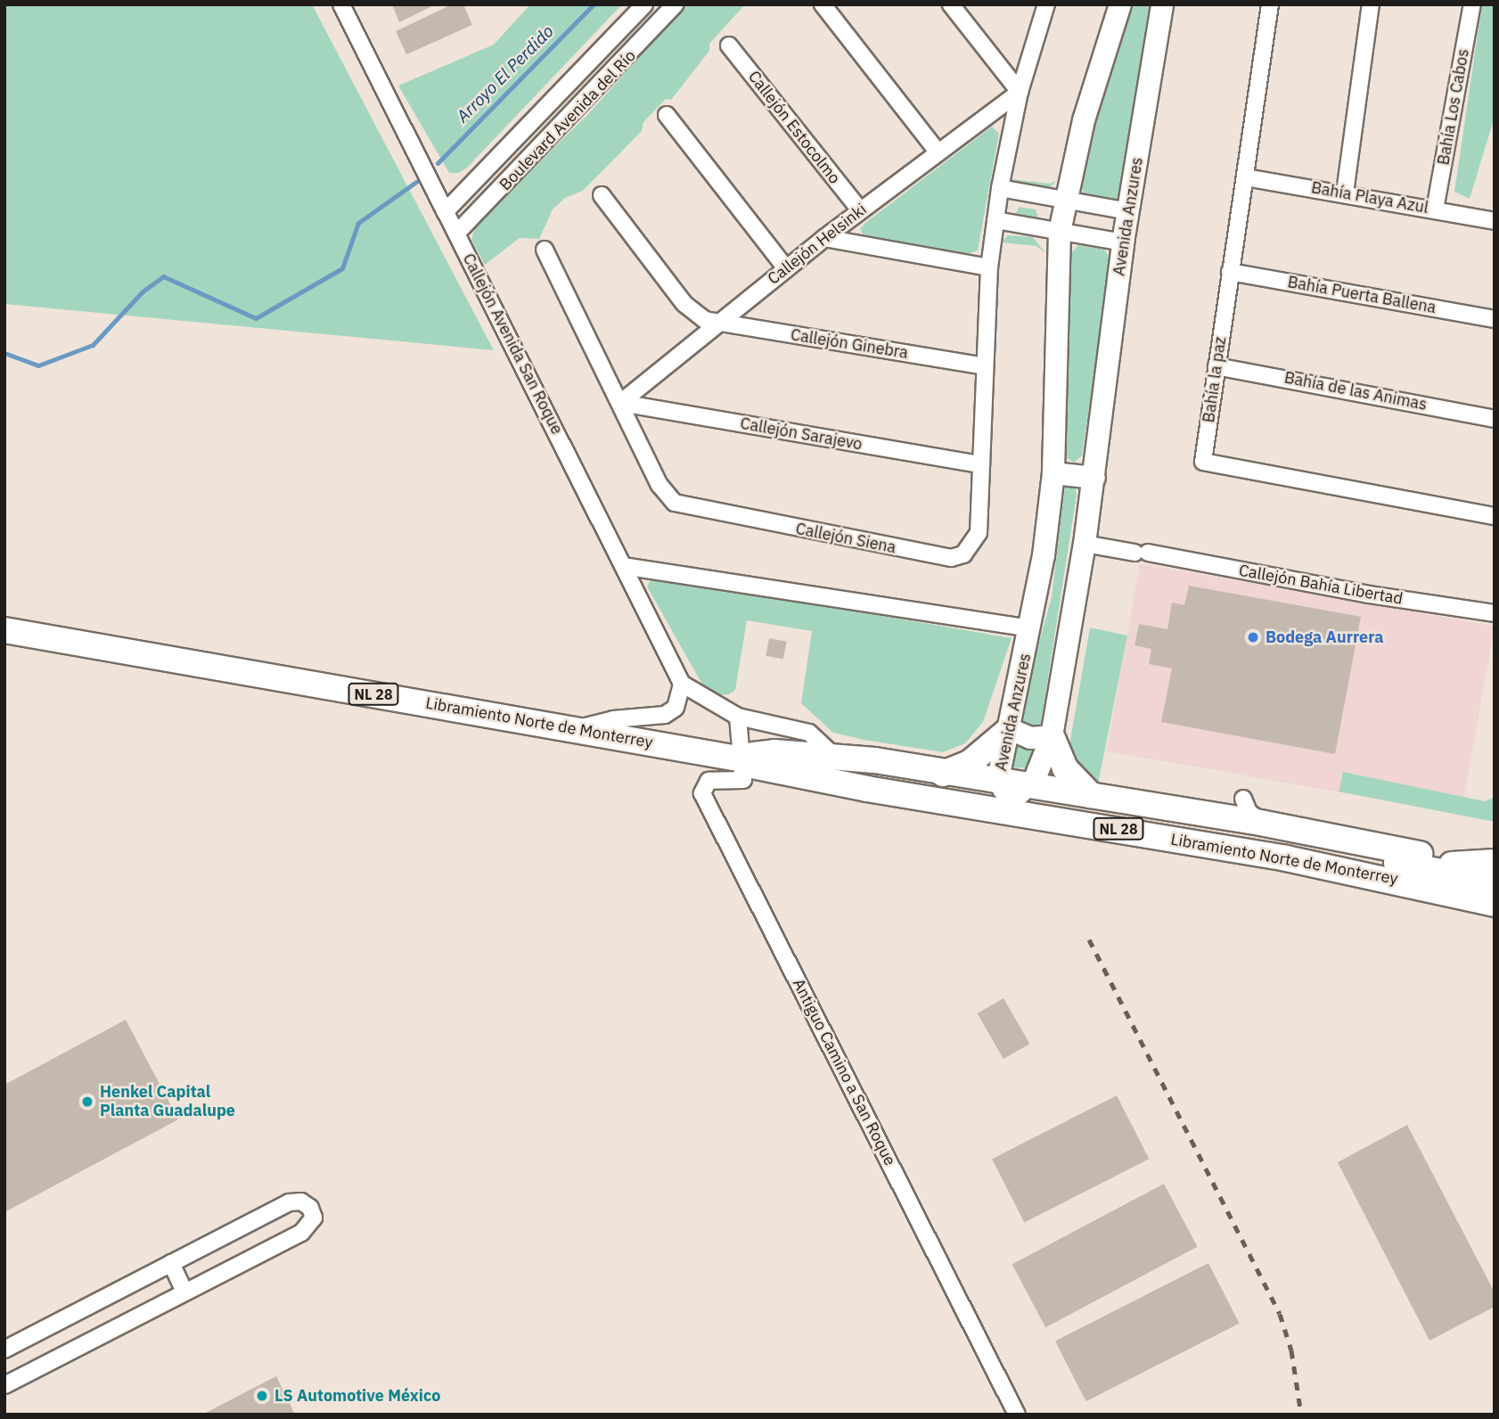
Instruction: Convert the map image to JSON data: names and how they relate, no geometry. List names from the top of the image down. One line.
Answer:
{"streets":{"main road":["NL 28","Libramiento Norte de Monterrey"],"street":["Bahía Los Cabos","Boulevard Avenida del Río","Callejón Estocolmo","Bahía Playa Azul","Avenida Anzures","Callejón Helsinki","Bahía Puerta Ballena","Callejón Avenida San Roque","Callejón Ginebra","Bahía la paz","Bahía de las Animas","Callejón Sarajevo","Callejón Siena","Callejón Bahía Libertad","Antiguo Camino a San Roque"]},"crossings":[["Bahía Los Cabos","Bahía Playa Azul"],["Boulevard Avenida del Río","Callejón Avenida San Roque"],["Callejón Estocolmo","Callejón Helsinki"],["Bahía Playa Azul","Bahía la paz"],["Avenida Anzures","Callejón Bahía Libertad"],["Avenida Anzures","Libramiento Norte de Monterrey"],["Callejón Helsinki","Callejón Ginebra"],["Callejón Helsinki","Callejón Sarajevo"],["Callejón Helsinki","Callejón Siena"],["Bahía Puerta Ballena","Bahía la paz"],["Callejón Ginebra","Callejón Siena"],["Bahía la paz","Bahía de las Animas"],["Callejón Sarajevo","Callejón Siena"],["Libramiento Norte de Monterrey","Antiguo Camino a San Roque"]],"water":["Arroyo El Perdido"],"places":["Bodega Aurrera","Henkel Capital Planta Guadalupe","LS Automotive México"]}
